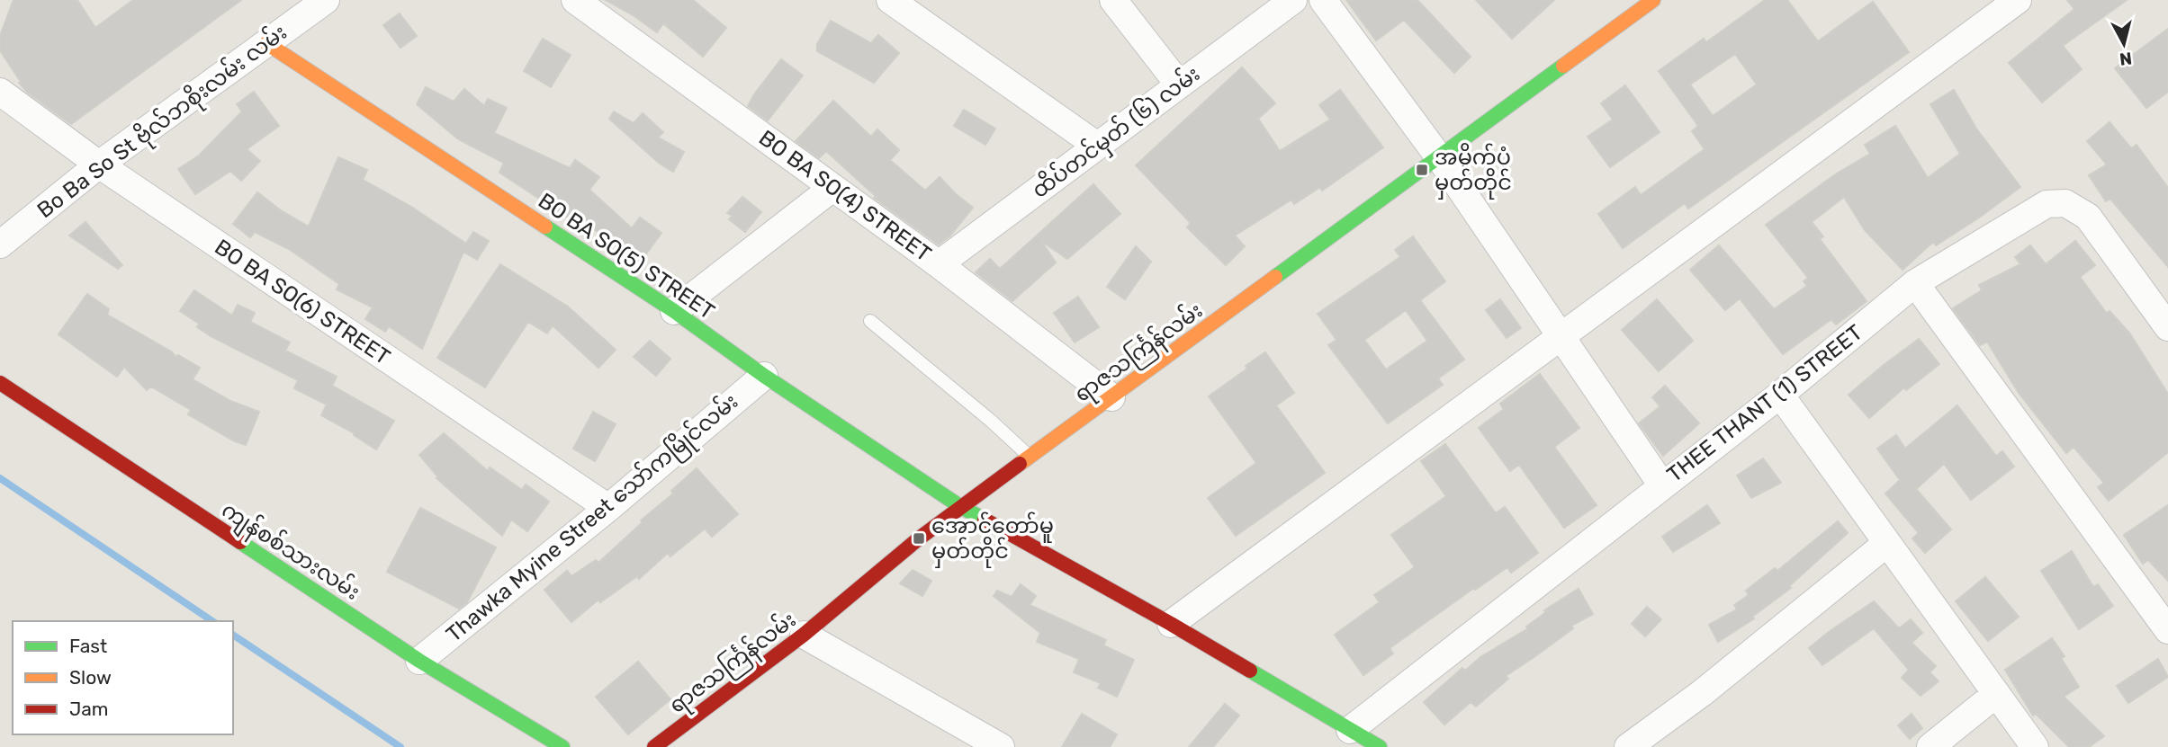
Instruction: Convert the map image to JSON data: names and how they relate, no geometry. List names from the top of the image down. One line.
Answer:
{"streets":{"main road":["BO BA SO(5) STREET","ရာဇသင်္ကြန်လမ်း","ကျန်စစ်သားလမ်း"],"street":["Bo Ba So St ဗိုလ်ဘစိုးလမ်း လမ်း","ထိပ်တင်မှတ် (၆) လမ်း","BO BA SO(4) STREET","BO BA SO(6) STREET","THEE THANT (1) STREET","Thawka Myine Street သော်ကမြိုင်လမ်း"]},"crossings":[["Bo Ba So St ဗိုလ်ဘစိုးလမ်း လမ်း","BO BA SO(5) STREET"],["Bo Ba So St ဗိုလ်ဘစိုးလမ်း လမ်း","BO BA SO(6) STREET"],["ထိပ်တင်မှတ် (၆) လမ်း","BO BA SO(4) STREET"],["BO BA SO(4) STREET","ရာဇသင်္ကြန်လမ်း"],["BO BA SO(5) STREET","ရာဇသင်္ကြန်လမ်း"],["BO BA SO(5) STREET","THEE THANT (1) STREET"],["BO BA SO(5) STREET","Thawka Myine Street သော်ကမြိုင်လမ်း"],["BO BA SO(6) STREET","Thawka Myine Street သော်ကမြိုင်လမ်း"],["Thawka Myine Street သော်ကမြိုင်လမ်း","ကျန်စစ်သားလမ်း"]],"places":{"transit":["အမှိုက်ပုံ မှတ်တိုင်","အောင်တော်မူ မှတ်တိုင်"]},"legend":["Fast","Slow","Jam"],"north":"bottom"}
